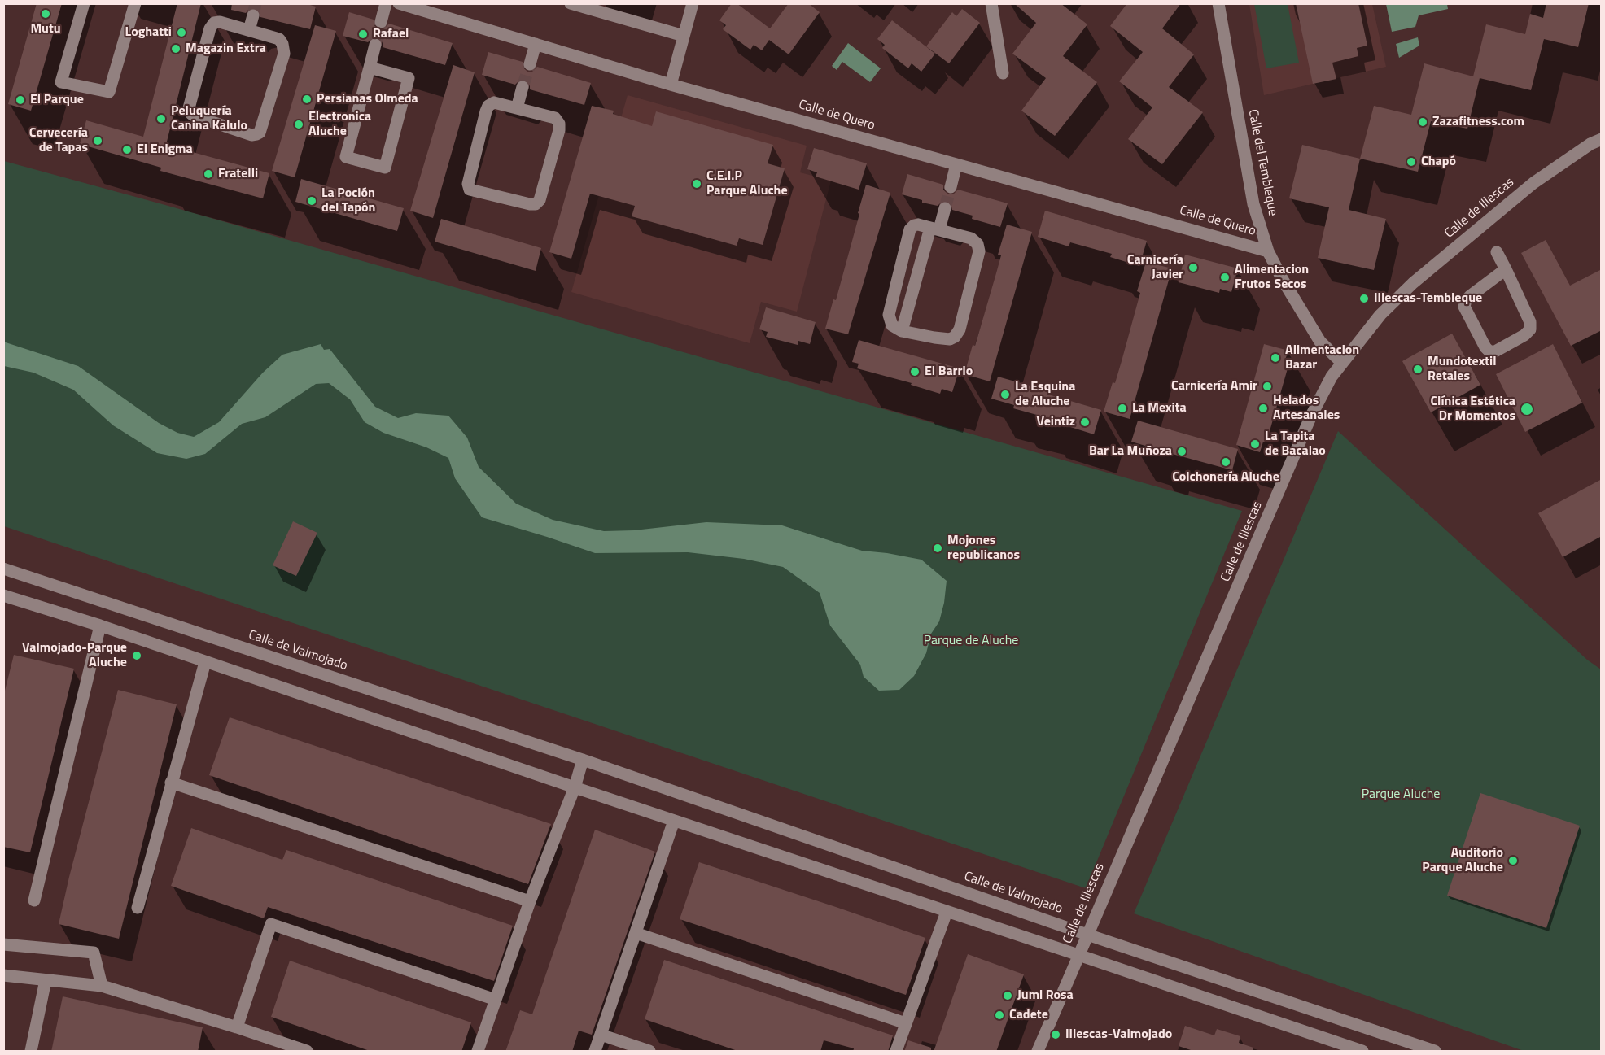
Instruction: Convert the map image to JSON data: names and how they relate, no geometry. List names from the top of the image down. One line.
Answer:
{"streets":{"street":["Calle de Quero","Calle del Tembleque","Calle de Illescas","Calle de Valmojado"]},"crossings":[["Calle de Quero","Calle del Tembleque"],["Calle del Tembleque","Calle de Illescas"],["Calle de Illescas","Calle de Valmojado"]],"parks":["Parque de Aluche","Parque Aluche"],"places":["Mutu","Loghatti","Rafael","Magazin Extra","Persianas Olmeda","El Parque","Peluquería Canina Kalulo","Zazafitness.com","Electronica Aluche","Cervecería de Tapas","El Enigma","Chapó","Fratelli","C.E.I.P Parque Aluche","La Poción del Tapón","Carnicería Javier","Alimentacion Frutos Secos","Illescas-Tembleque","Alimentacion Bazar","Mundotextil Retales","El Barrio","Carnicería Amir","La Esquina de Aluche","La Mexita","Helados Artesanales","Clínica Estética Dr Momentos","Veintiz","La Tapita de Bacalao","Bar La Muñoza","Colchonería Aluche","Mojones republicanos","Valmojado-Parque Aluche","Auditorio Parque Aluche","Jumi Rosa","Cadete","Illescas-Valmojado"]}
